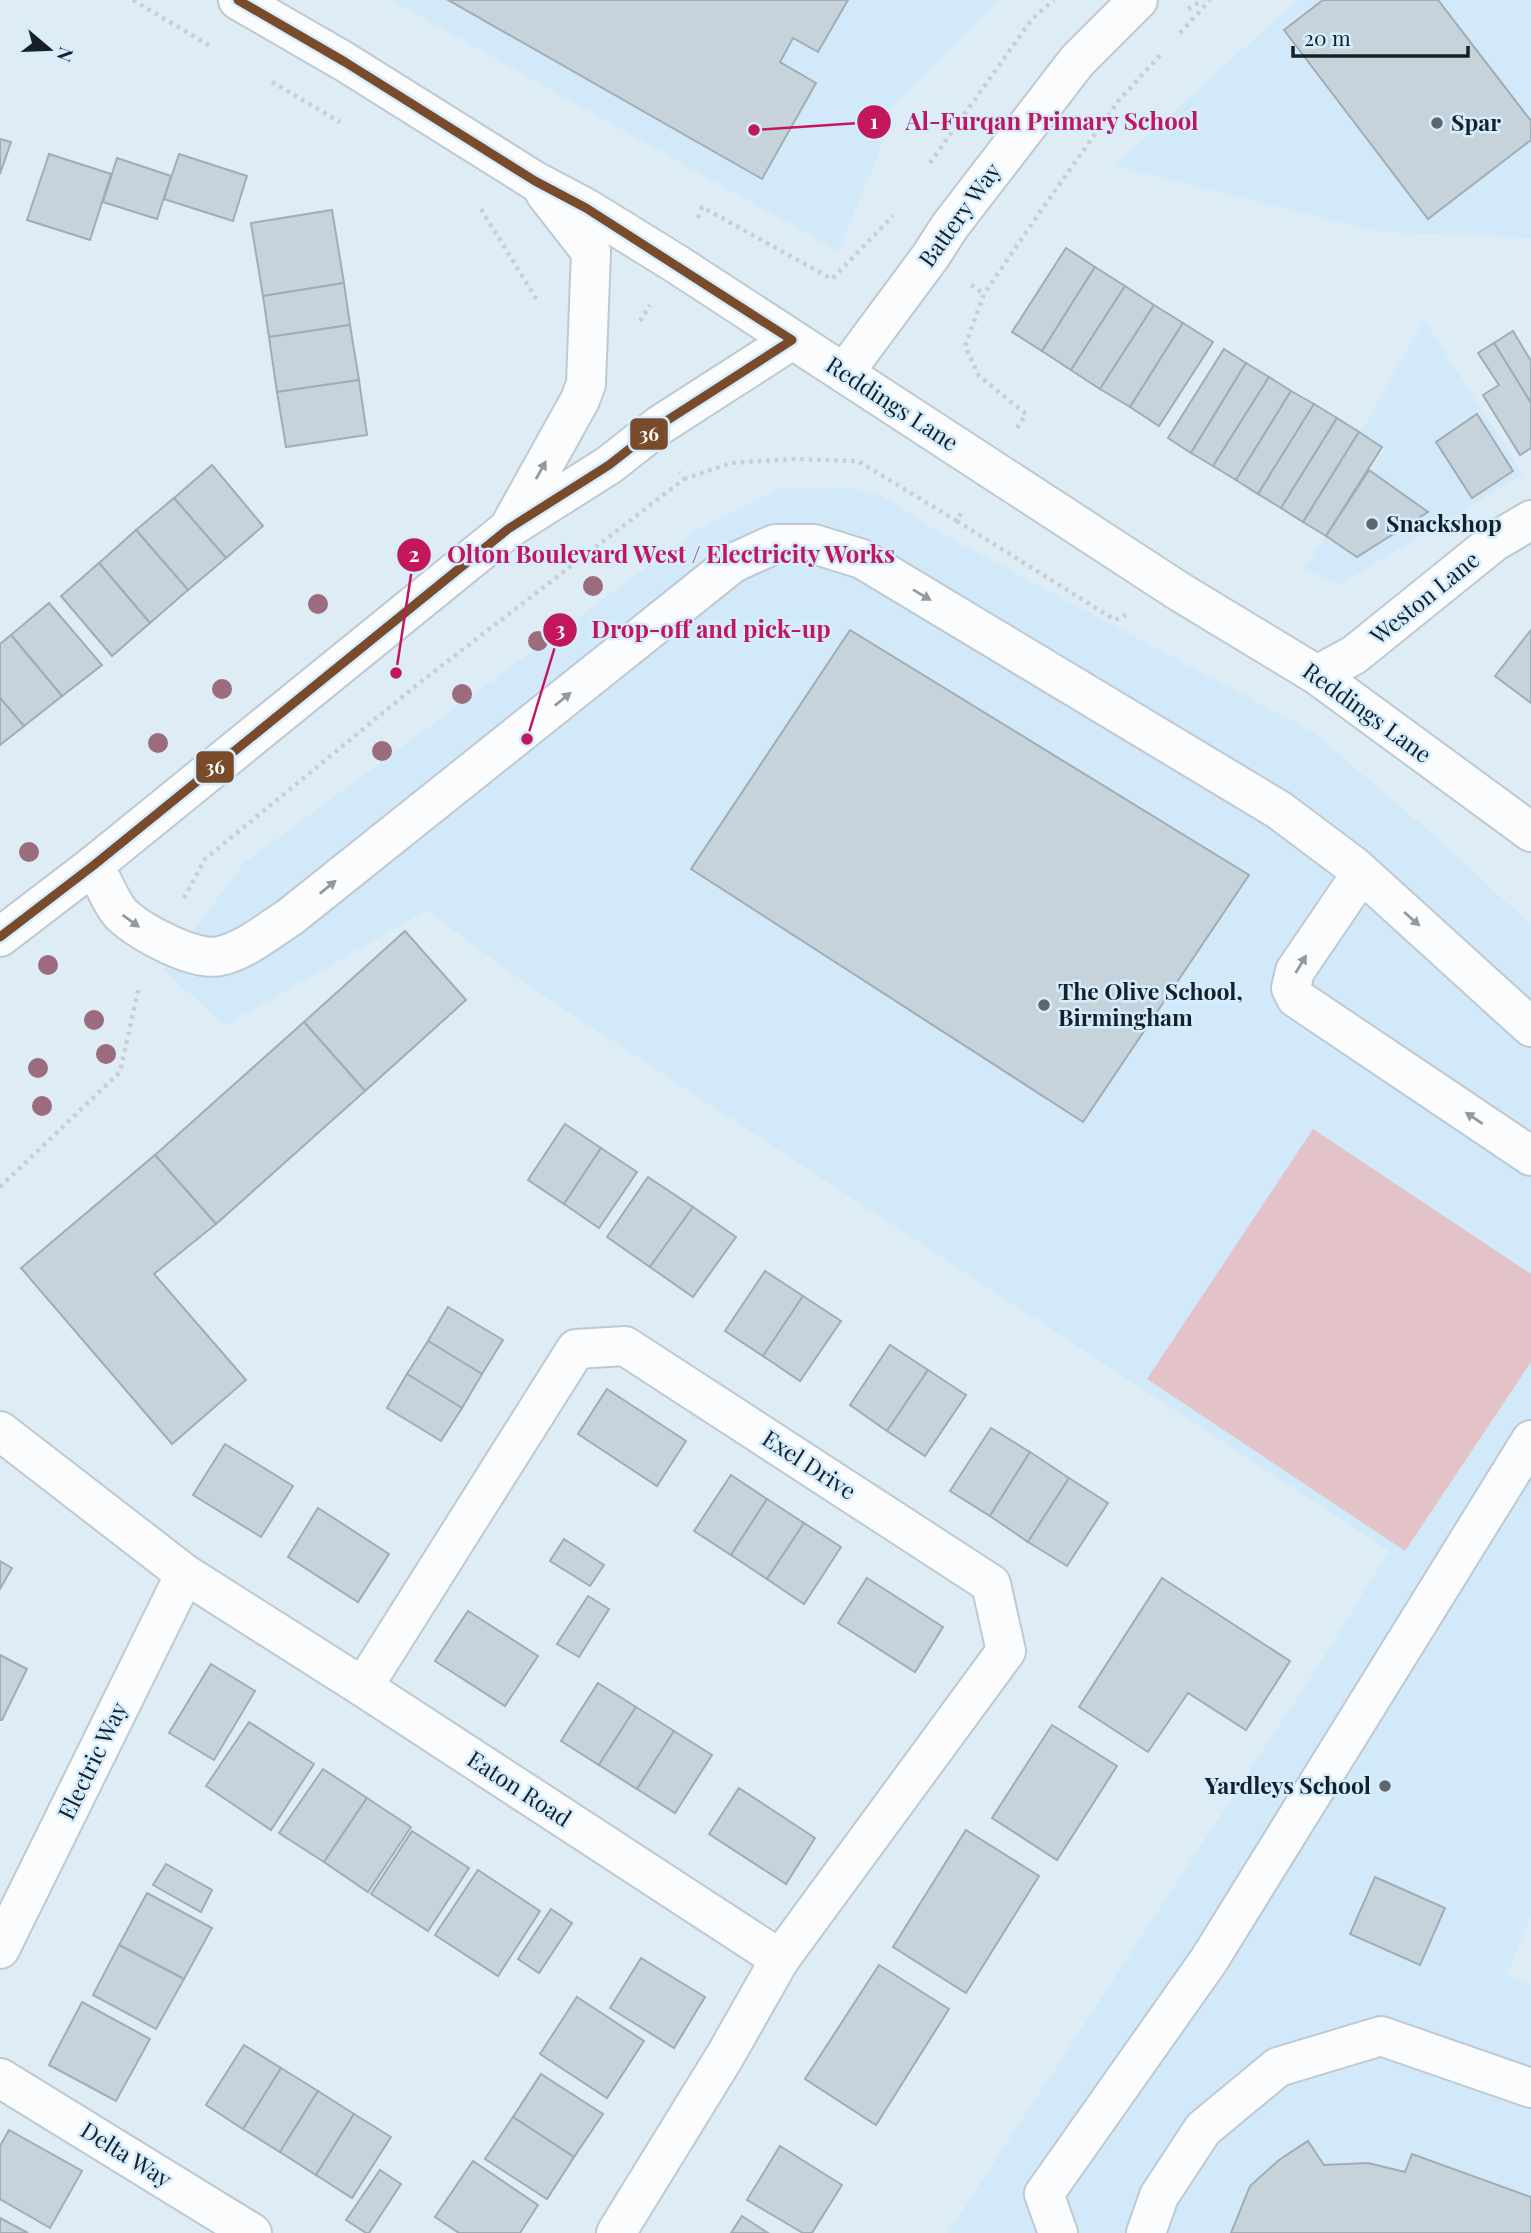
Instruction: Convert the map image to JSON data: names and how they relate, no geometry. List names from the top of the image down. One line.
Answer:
{"streets":{"street":["Battery Way","Reddings Lane","Weston Lane","Exel Drive","Electric Way","Eaton Road","Delta Way"]},"crossings":[["Battery Way","Reddings Lane"],["Reddings Lane","Weston Lane"],["Exel Drive","Eaton Road"],["Electric Way","Eaton Road"]],"places":["Spar","Al-Furqan Primary School","Snackshop","Olton Boulevard West / Electricity Works","Drop-off and pick-up","The Olive School, Birmingham","Yardleys School"],"lines":["transit line 36"],"scale_bar":"20 m","north":"right"}
